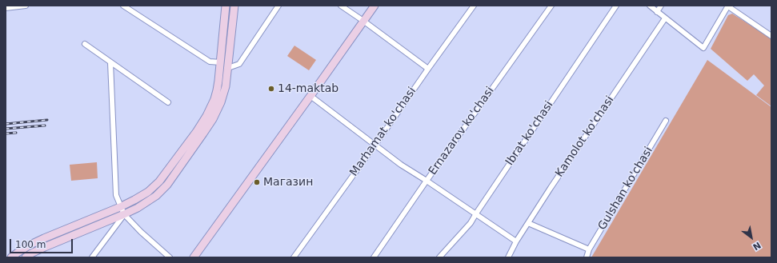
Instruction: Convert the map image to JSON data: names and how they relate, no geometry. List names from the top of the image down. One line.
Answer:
{"streets":{"street":["Ernazarov ko'chasi","Marhamat ko'chasi","Ibrat ko'chasi","Kamolot ko'chasi","Gulshan ko'chasi"]},"places":["14-maktab","Магазин"],"scale_bar":"100 m","north":"bottom right"}
